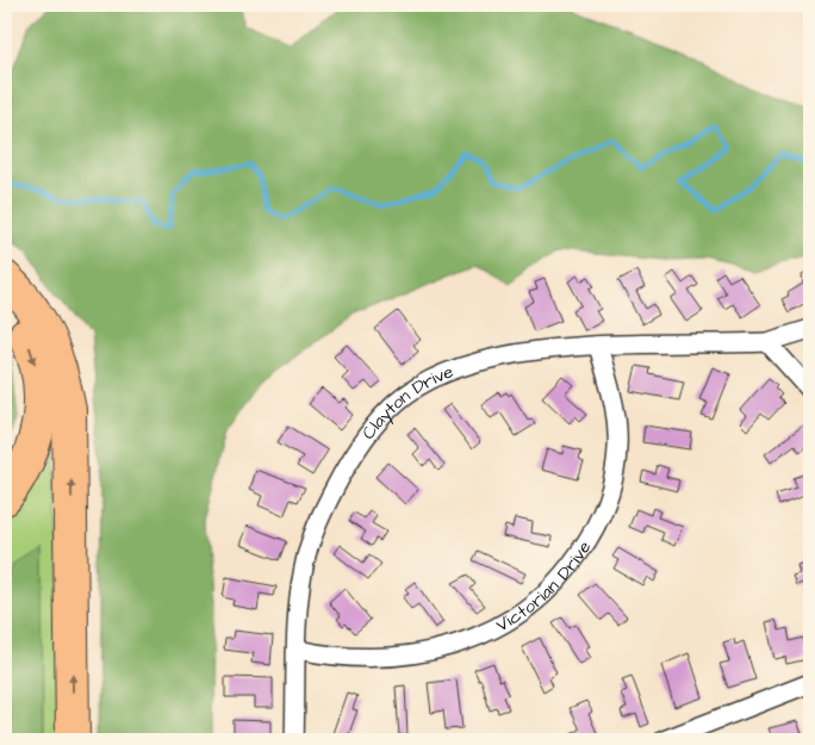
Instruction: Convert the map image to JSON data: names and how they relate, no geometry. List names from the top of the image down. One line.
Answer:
{"streets":{"street":["Clayton Drive","Victorian Drive"]},"crossings":[["Clayton Drive","Victorian Drive"]]}
